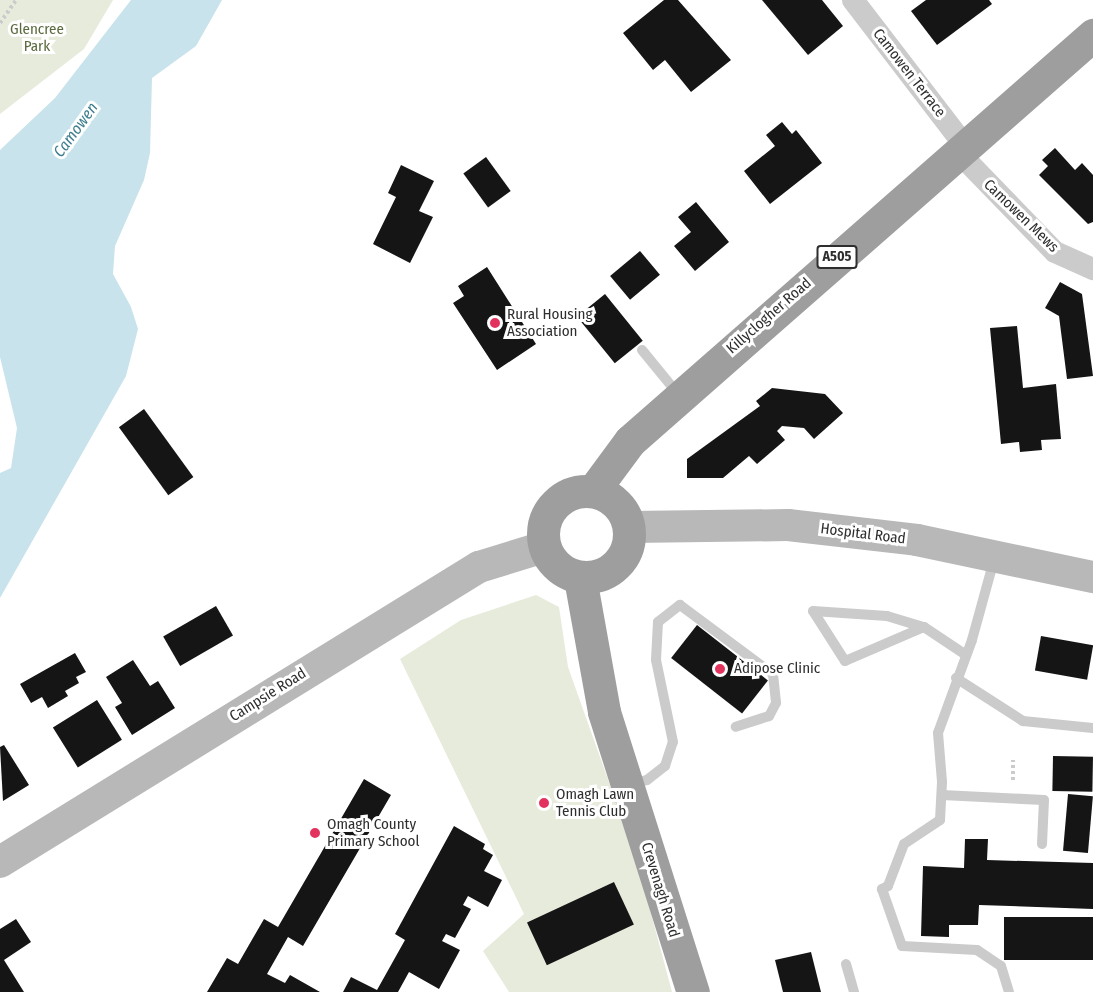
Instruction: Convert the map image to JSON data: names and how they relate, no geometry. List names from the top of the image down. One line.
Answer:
{"streets":{"highway":["A505","Killyclogher Road","Crevenagh Road"],"main road":["Hospital Road","Campsie Road"],"street":["Camowen Terrace","Camowen Mews"]},"crossings":[["Camowen Terrace","Camowen Mews"],["Camowen Terrace","Killyclogher Road"],["Camowen Mews","Killyclogher Road"],["Killyclogher Road","Hospital Road"],["Killyclogher Road","Campsie Road"],["Killyclogher Road","Crevenagh Road"],["Hospital Road","Campsie Road"],["Hospital Road","Crevenagh Road"],["Campsie Road","Crevenagh Road"]],"water":["Camowen"],"parks":["Glencree Park"],"places":["Rural Housing Association","Adipose Clinic","Omagh Lawn Tennis Club","Omagh County Primary School"]}
